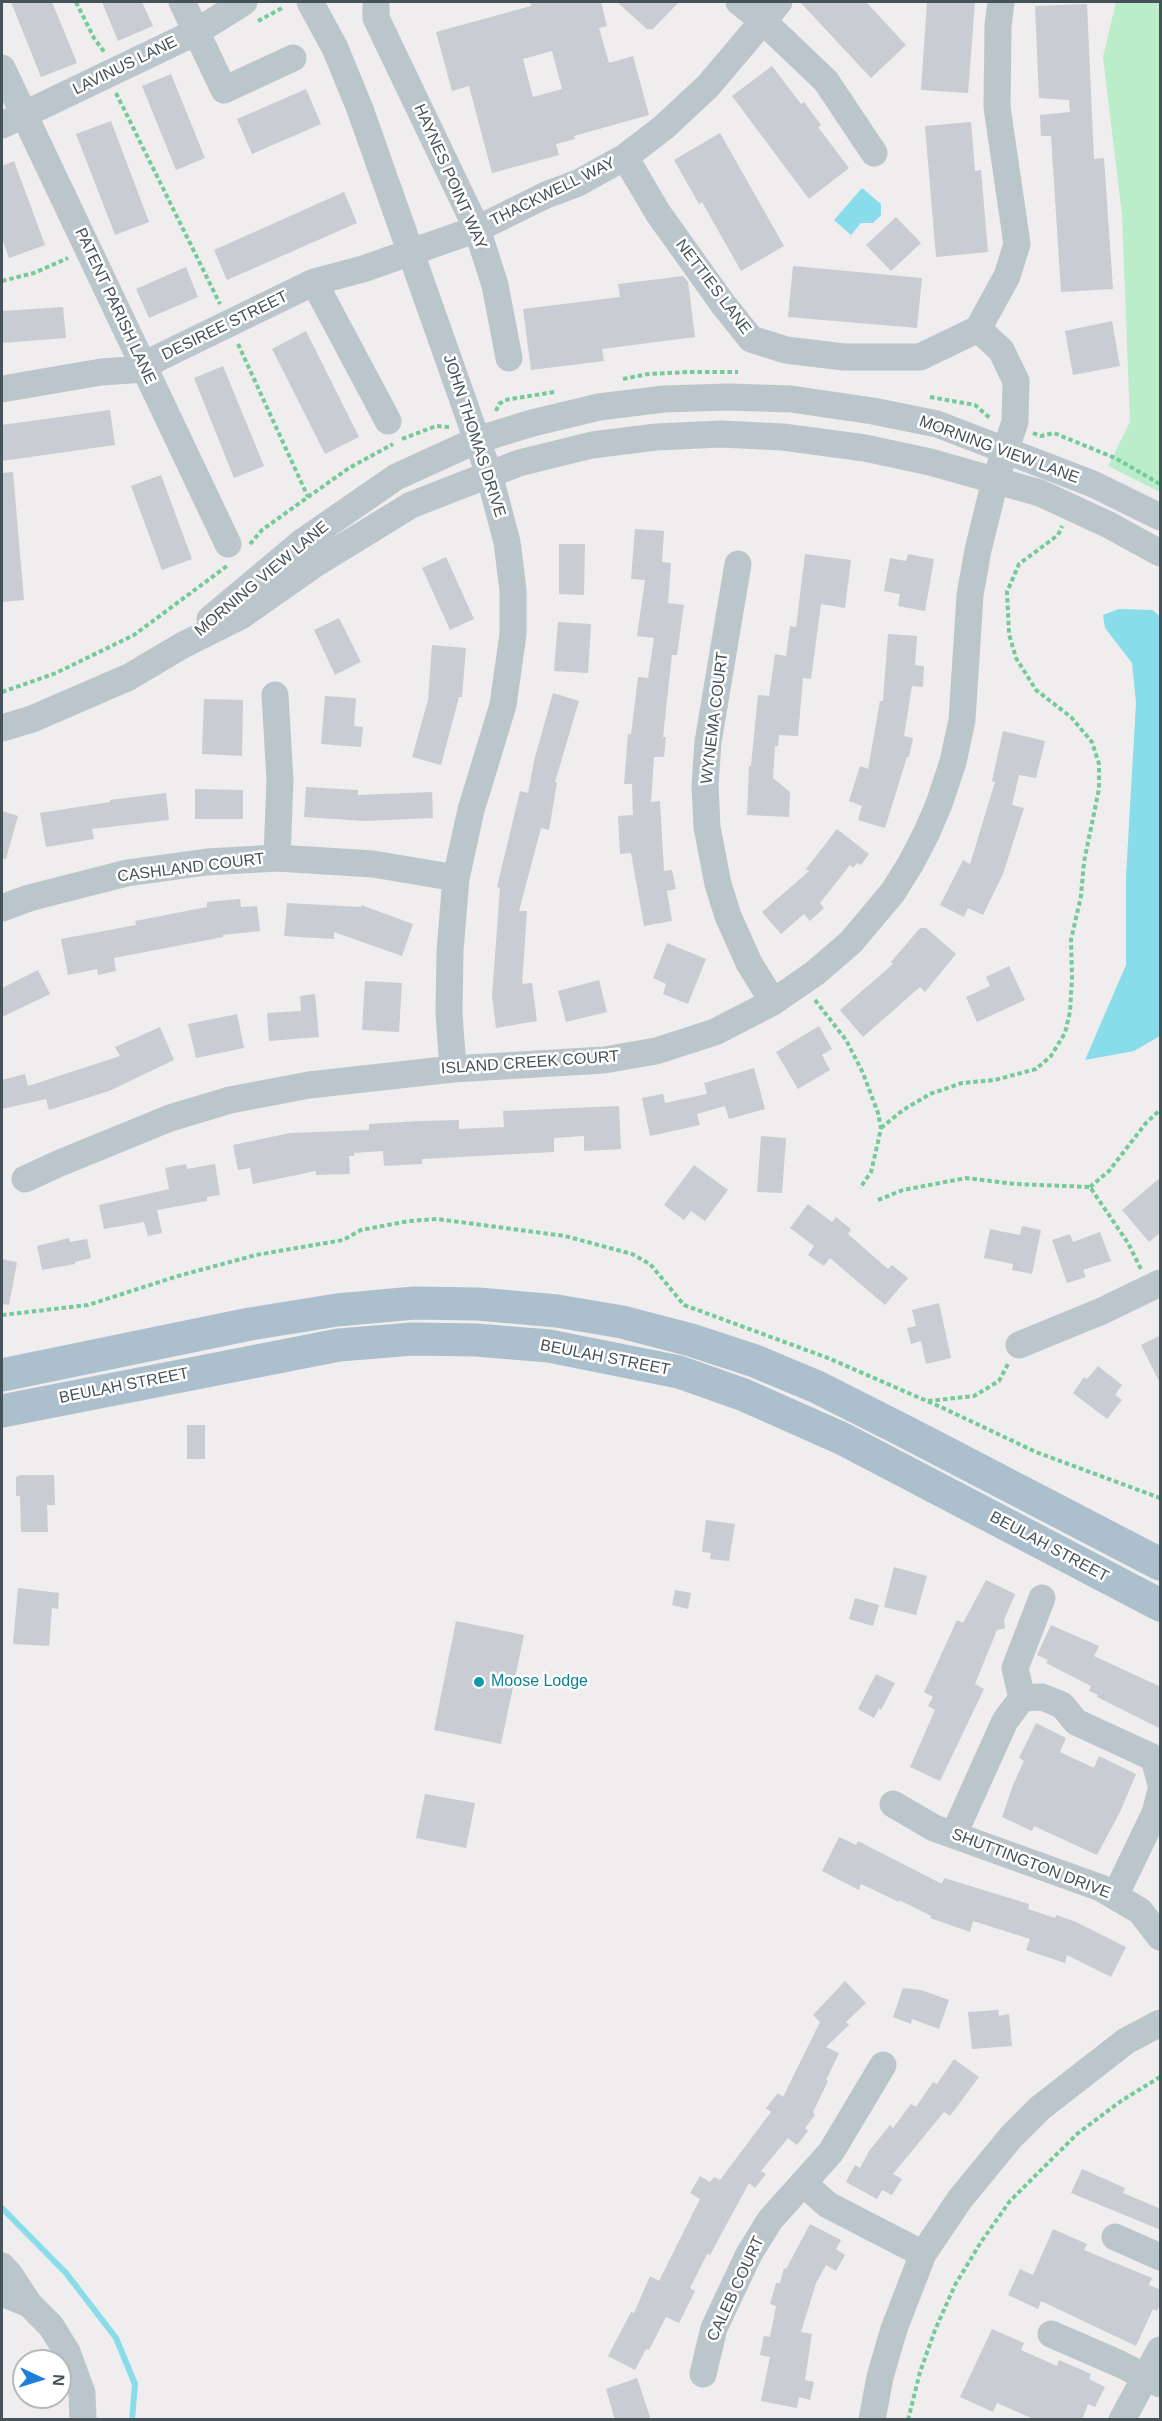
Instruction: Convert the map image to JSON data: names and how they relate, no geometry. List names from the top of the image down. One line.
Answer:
{"streets":{"main road":["BEULAH STREET"],"street":["LAVINUS LANE","HAYNES POINT WAY","THACKWELL WAY","NETTIES LANE","PATENT PARISH LANE","DESIREE STREET","JOHN THOMAS DRIVE","MORNING VIEW LANE","WYNEMA COURT","CASHLAND COURT","ISLAND CREEK COURT","SHUTTINGTON DRIVE","CALEB COURT"]},"crossings":[["LAVINUS LANE","PATENT PARISH LANE"],["HAYNES POINT WAY","THACKWELL WAY"],["THACKWELL WAY","NETTIES LANE"],["THACKWELL WAY","DESIREE STREET"],["THACKWELL WAY","JOHN THOMAS DRIVE"],["PATENT PARISH LANE","DESIREE STREET"],["DESIREE STREET","JOHN THOMAS DRIVE"],["JOHN THOMAS DRIVE","MORNING VIEW LANE"],["JOHN THOMAS DRIVE","CASHLAND COURT"],["JOHN THOMAS DRIVE","ISLAND CREEK COURT"],["MORNING VIEW LANE","ISLAND CREEK COURT"],["WYNEMA COURT","ISLAND CREEK COURT"]],"places":["Moose Lodge"],"north":"right"}
